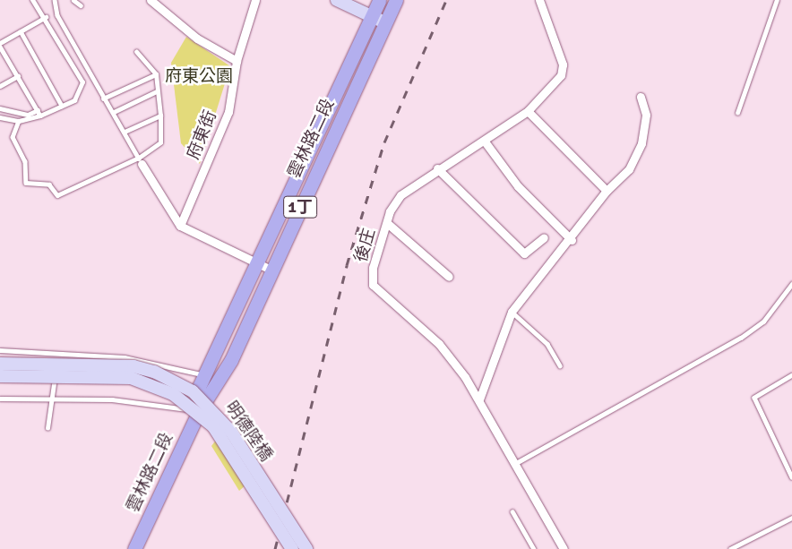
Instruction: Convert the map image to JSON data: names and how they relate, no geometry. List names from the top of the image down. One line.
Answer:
{"streets":{"main road":["雲林路二段","1丁","明德陸橋"],"street":["府東街","後庄"]},"parks":["府東公園"]}
